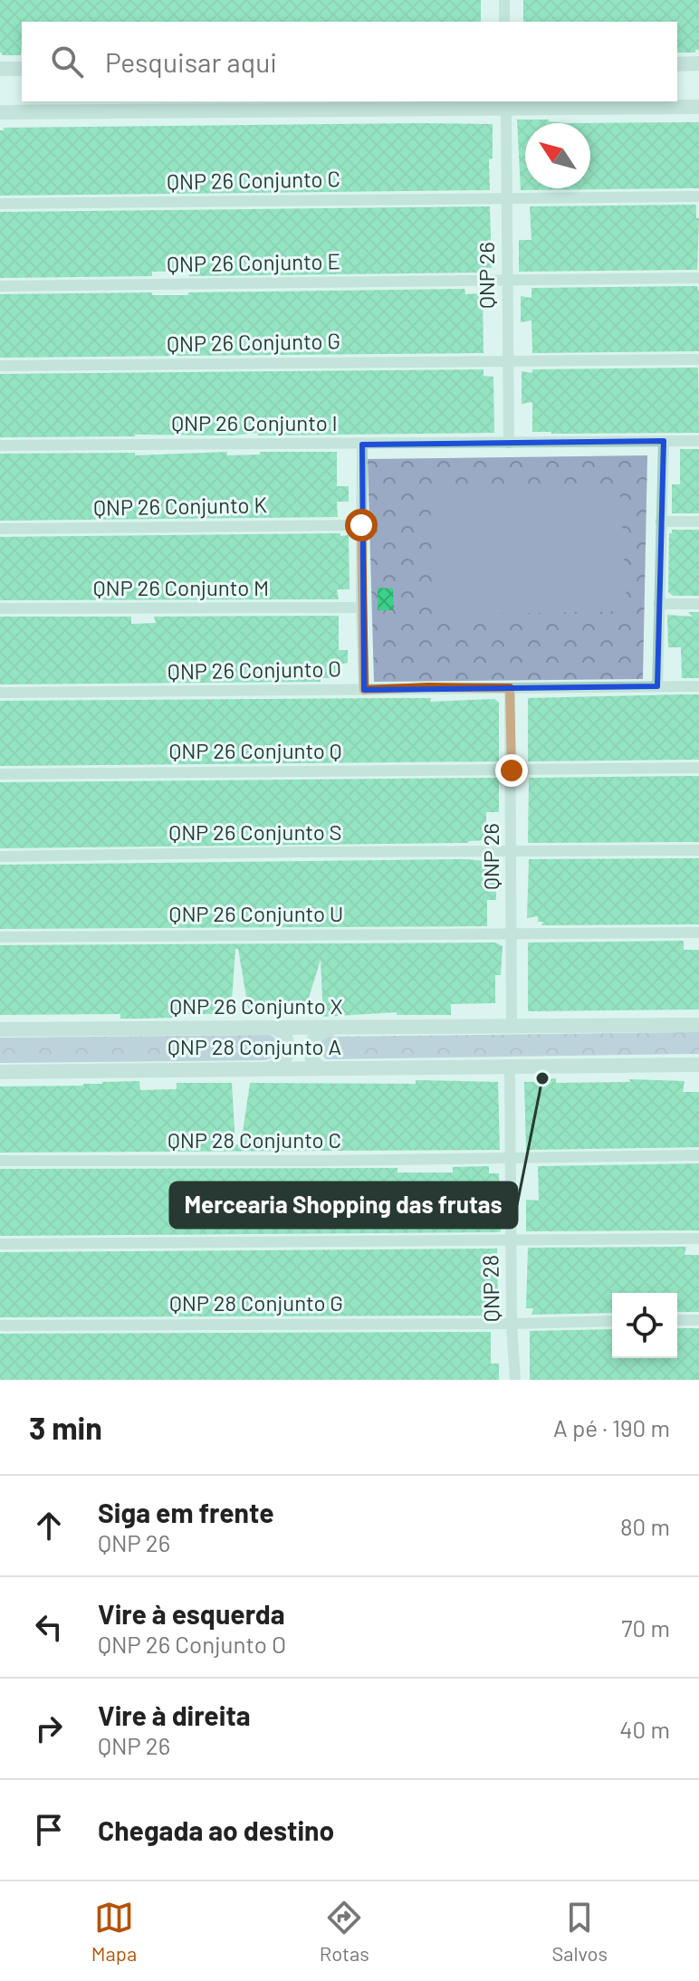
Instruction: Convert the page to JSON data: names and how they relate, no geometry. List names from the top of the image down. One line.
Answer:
{"streets":{"street":["QNP 26 Conjunto C","QNP 26 Conjunto E","QNP 26","QNP 26 Conjunto G","QNP 26 Conjunto I","QNP 26 Conjunto K","QNP 26 Conjunto M","QNP 26 Conjunto O","QNP 26 Conjunto Q","QNP 26 Conjunto S","QNP 26 Conjunto U","QNP 26 Conjunto X","QNP 28 Conjunto A","QNP 28 Conjunto C","QNP 28","QNP 28 Conjunto G"]},"crossings":[["QNP 26 Conjunto C","QNP 26"],["QNP 26 Conjunto E","QNP 26"],["QNP 26","QNP 26 Conjunto G"],["QNP 26","QNP 26 Conjunto I"],["QNP 26","QNP 26 Conjunto O"],["QNP 26","QNP 26 Conjunto Q"],["QNP 26","QNP 26 Conjunto S"],["QNP 26","QNP 26 Conjunto U"],["QNP 26","QNP 26 Conjunto X"],["QNP 28 Conjunto A","QNP 28"],["QNP 28 Conjunto C","QNP 28"],["QNP 28","QNP 28 Conjunto G"]],"places":["Mercearia Shopping das frutas"],"north":"top left","page":{"search":"Pesquisar aqui","heading":["3 min","A pé · 190 m"],"list":[["Siga em frente","QNP 26","80 m"],["Vire à esquerda","QNP 26 Conjunto O","70 m"],["Vire à direita","QNP 26","40 m"],"Chegada ao destino"],"nav":["Mapa","Rotas","Salvos"]}}
